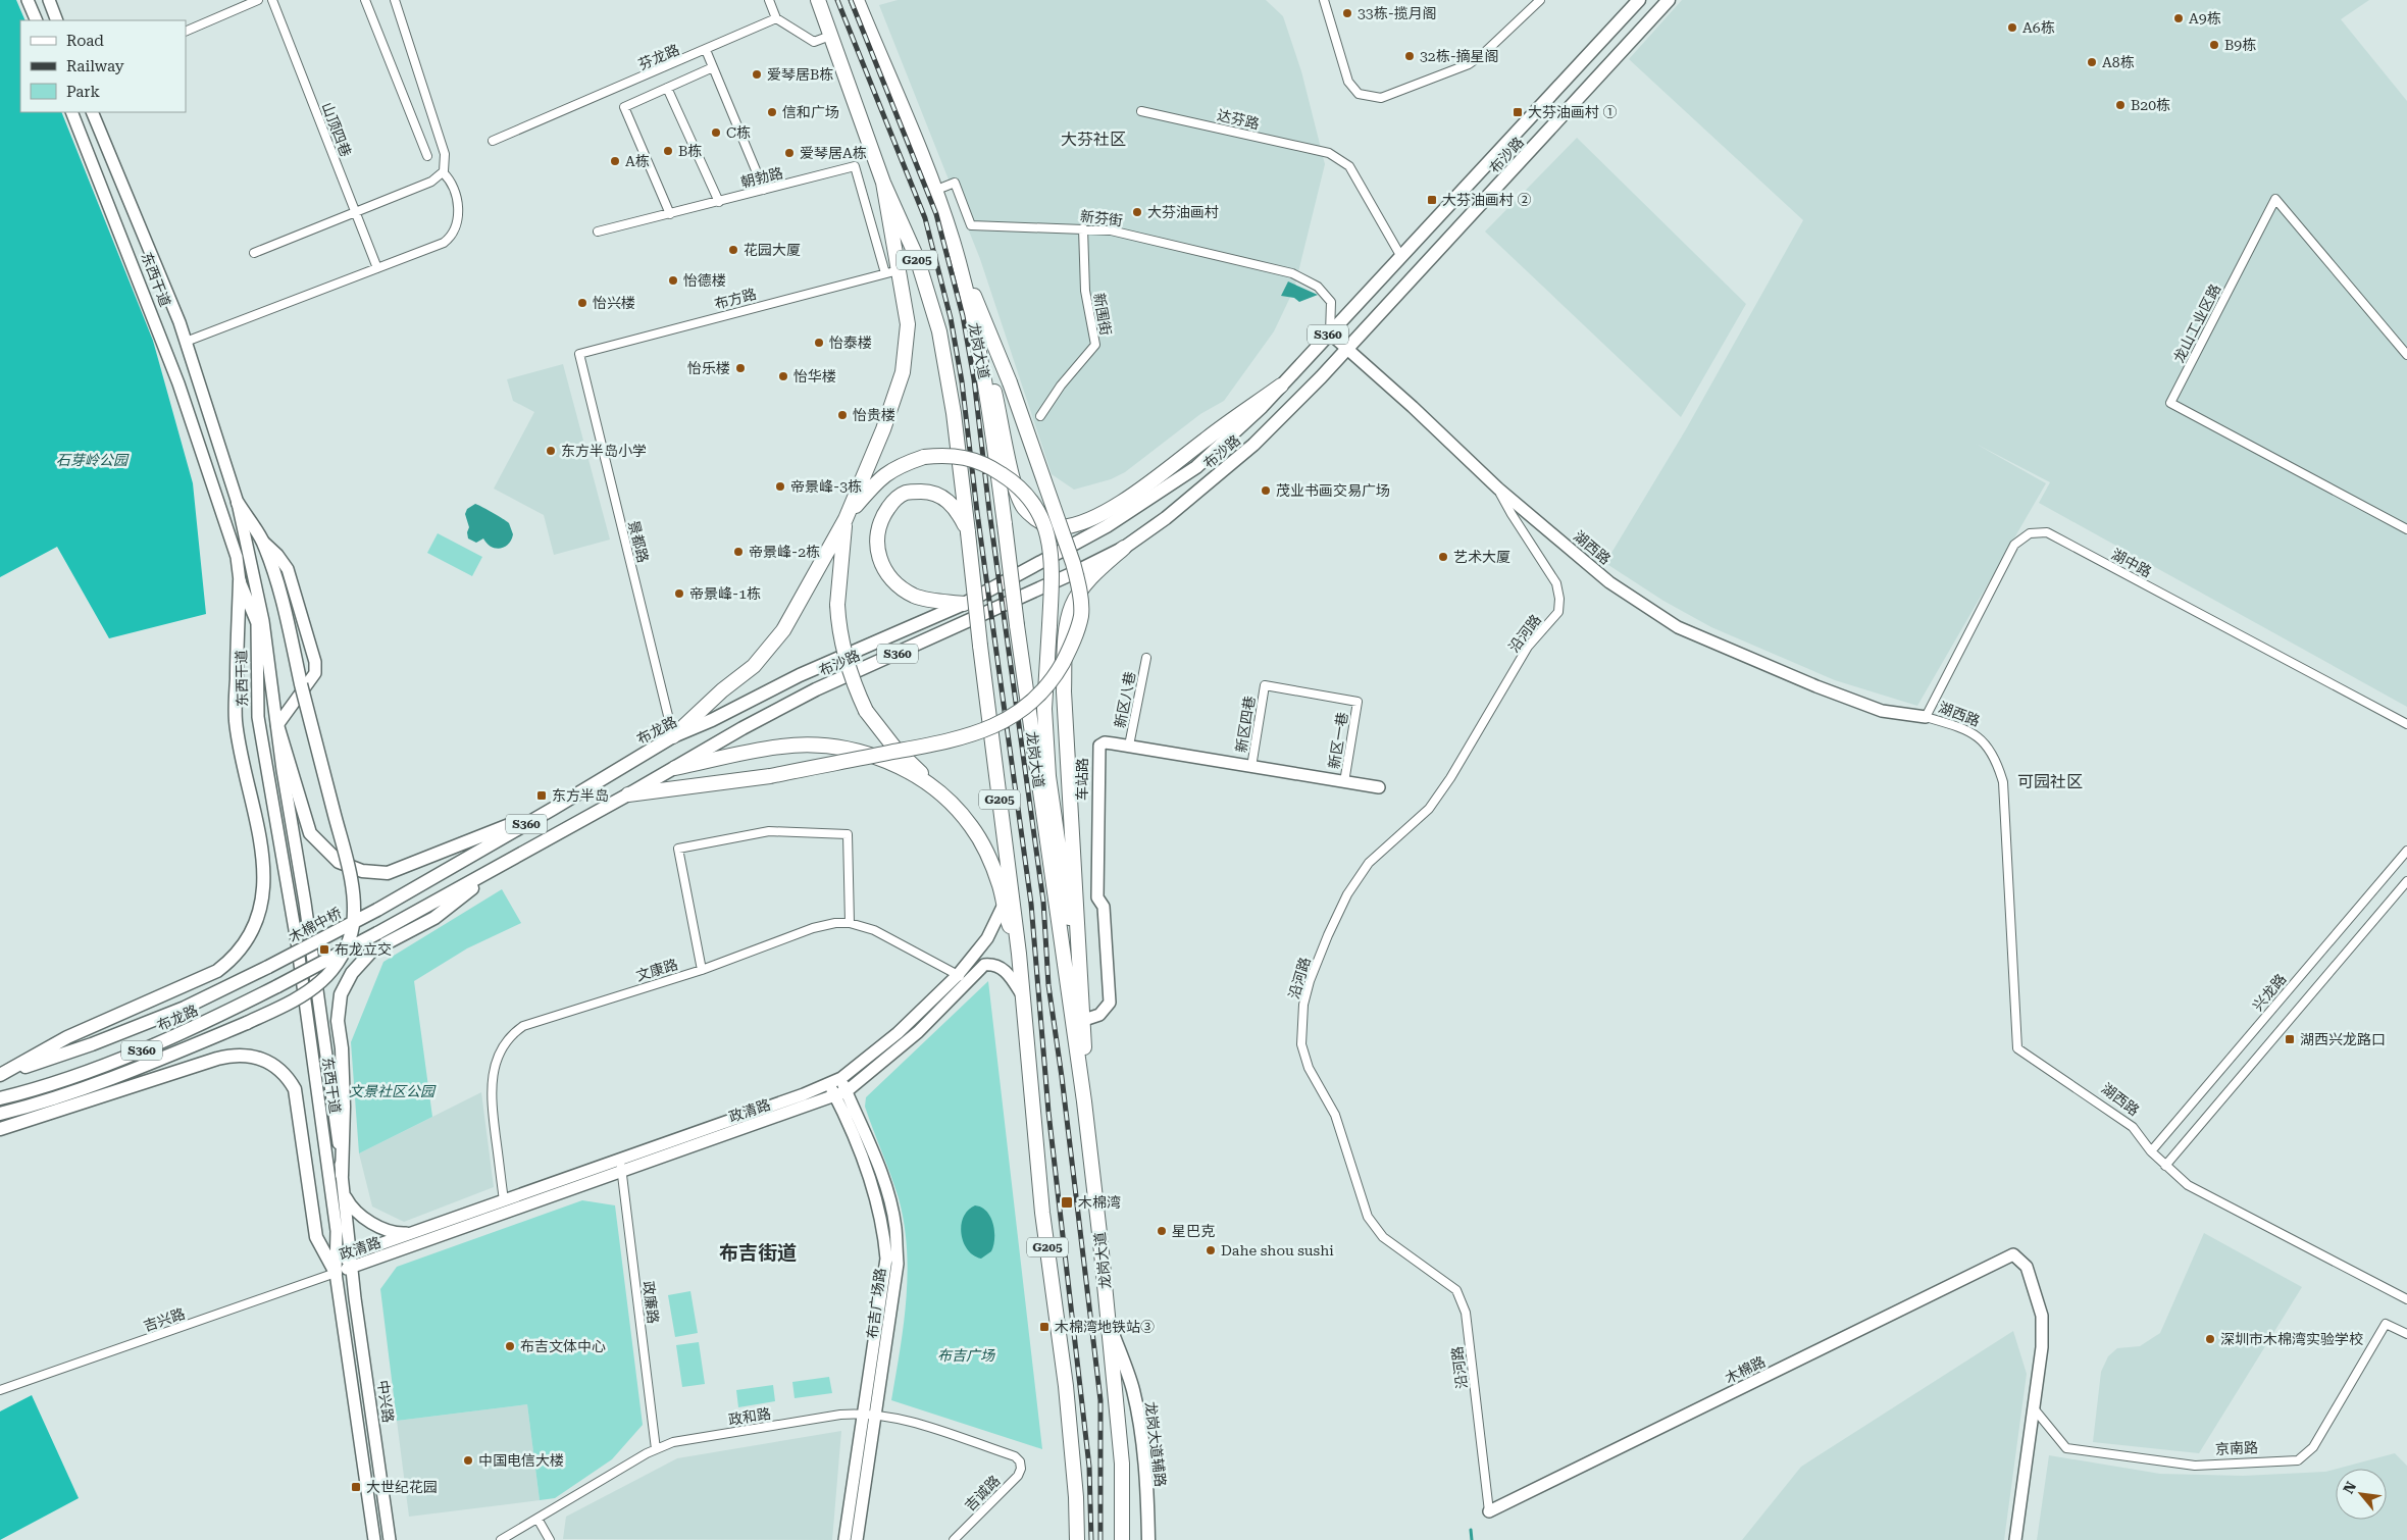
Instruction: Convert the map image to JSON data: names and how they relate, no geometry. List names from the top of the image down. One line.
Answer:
{"streets":{"highway":["G205","龙岗大道"],"main road":["布沙路","S360","布龙路","木棉中桥","龙岗大道辅路"],"street":["芬龙路","达芬路","山顶四巷","朝勃路","新芬街","东西干道","布方路","新围街","龙山工业区路","景都路","湖西路","湖中路","沿河路","新区八巷","新区四巷","新区一巷","车站路","文康路","兴龙路","政清路","政廉路","布吉广场路","吉兴路","木棉路","中兴路","政和路","京南路","吉诚路"]},"crossings":[["达芬路","布沙路"],["布沙路","新芬街"],["布沙路","S360"],["布沙路","湖西路"],["布沙路","布龙路"],["朝勃路","布方路"],["新芬街","新围街"],["新芬街","龙岗大道"],["新芬街","湖西路"],["G205","政清路"],["东西干道","政清路"],["东西干道","吉兴路"],["东西干道","中兴路"],["布方路","景都路"],["S360","布龙路"],["龙岗大道","龙岗大道辅路"],["景都路","布龙路"],["湖西路","湖中路"],["湖西路","沿河路"],["湖西路","兴龙路"],["沿河路","木棉路"],["新区八巷","车站路"],["新区四巷","新区一巷"],["新区四巷","车站路"],["布龙路","木棉中桥"],["新区一巷","车站路"],["文康路","政清路"],["政清路","政廉路"],["政清路","布吉广场路"],["政清路","吉兴路"],["政清路","中兴路"],["政廉路","政和路"],["布吉广场路","政和路"],["木棉路","京南路"],["政和路","吉诚路"]],"districts":["大芬社区","可园社区","布吉街道"],"parks":["石芽岭公园","文景社区公园","布吉广场"],"places":{"other":["33栋-揽月阁","A9栋","A6栋","B9栋","32栋-摘星阁","A8栋","爱琴居B栋","B20栋","信和广场","C栋","B栋","爱琴居A栋","A栋","大芬油画村","花园大厦","怡德楼","怡兴楼","怡泰楼","怡乐楼","怡华楼","怡贵楼","东方半岛小学","帝景峰-3栋","茂业书画交易广场","帝景峰-2栋","艺术大厦","帝景峰-1栋","星巴克","Dahe shou sushi","深圳市木棉湾实验学校","布吉文体中心","中国电信大楼"],"transit":["大芬油画村 ①","大芬油画村 ②","东方半岛","布龙立交","湖西兴龙路口","木棉湾","木棉湾地铁站③","大世纪花园"]},"legend":["Road","Railway","Park"],"north":"top left"}
